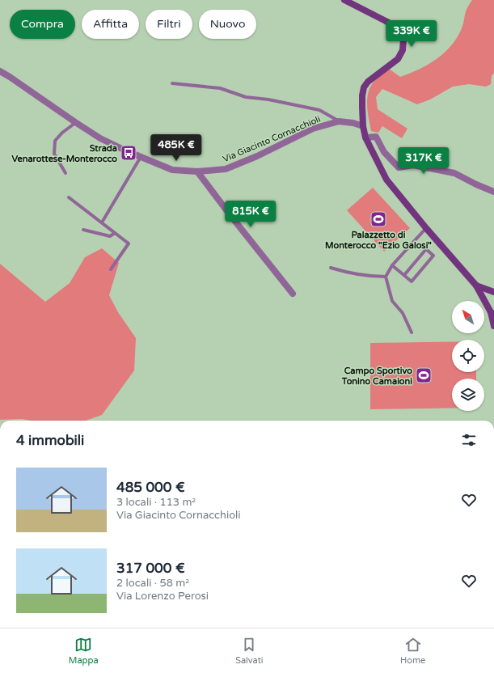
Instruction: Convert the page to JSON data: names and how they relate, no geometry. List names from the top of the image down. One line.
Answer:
{"streets":{"street":["Via Giacinto Cornacchioli"]},"places":{"bus stop":["Strada Venarottese-Monterocco"],"sports":["Palazzetto di Monterocco \"Ezio Galosi\"","Campo Sportivo Tonino Camaioni"]},"north":"top left","page":{"chip":["Compra","Affitta","Filtri","Nuovo"],"price":["339K €","485K €","317K €","815K €"],"heading":"4 immobili","list":[{"name":"485 000 €","note":"3 locali · 113 m² · Via Giacinto Cornacchioli"},{"name":"317 000 €","note":"2 locali · 58 m² · Via Lorenzo Perosi"}],"tabs":["Mappa","Salvati","Home"]}}
